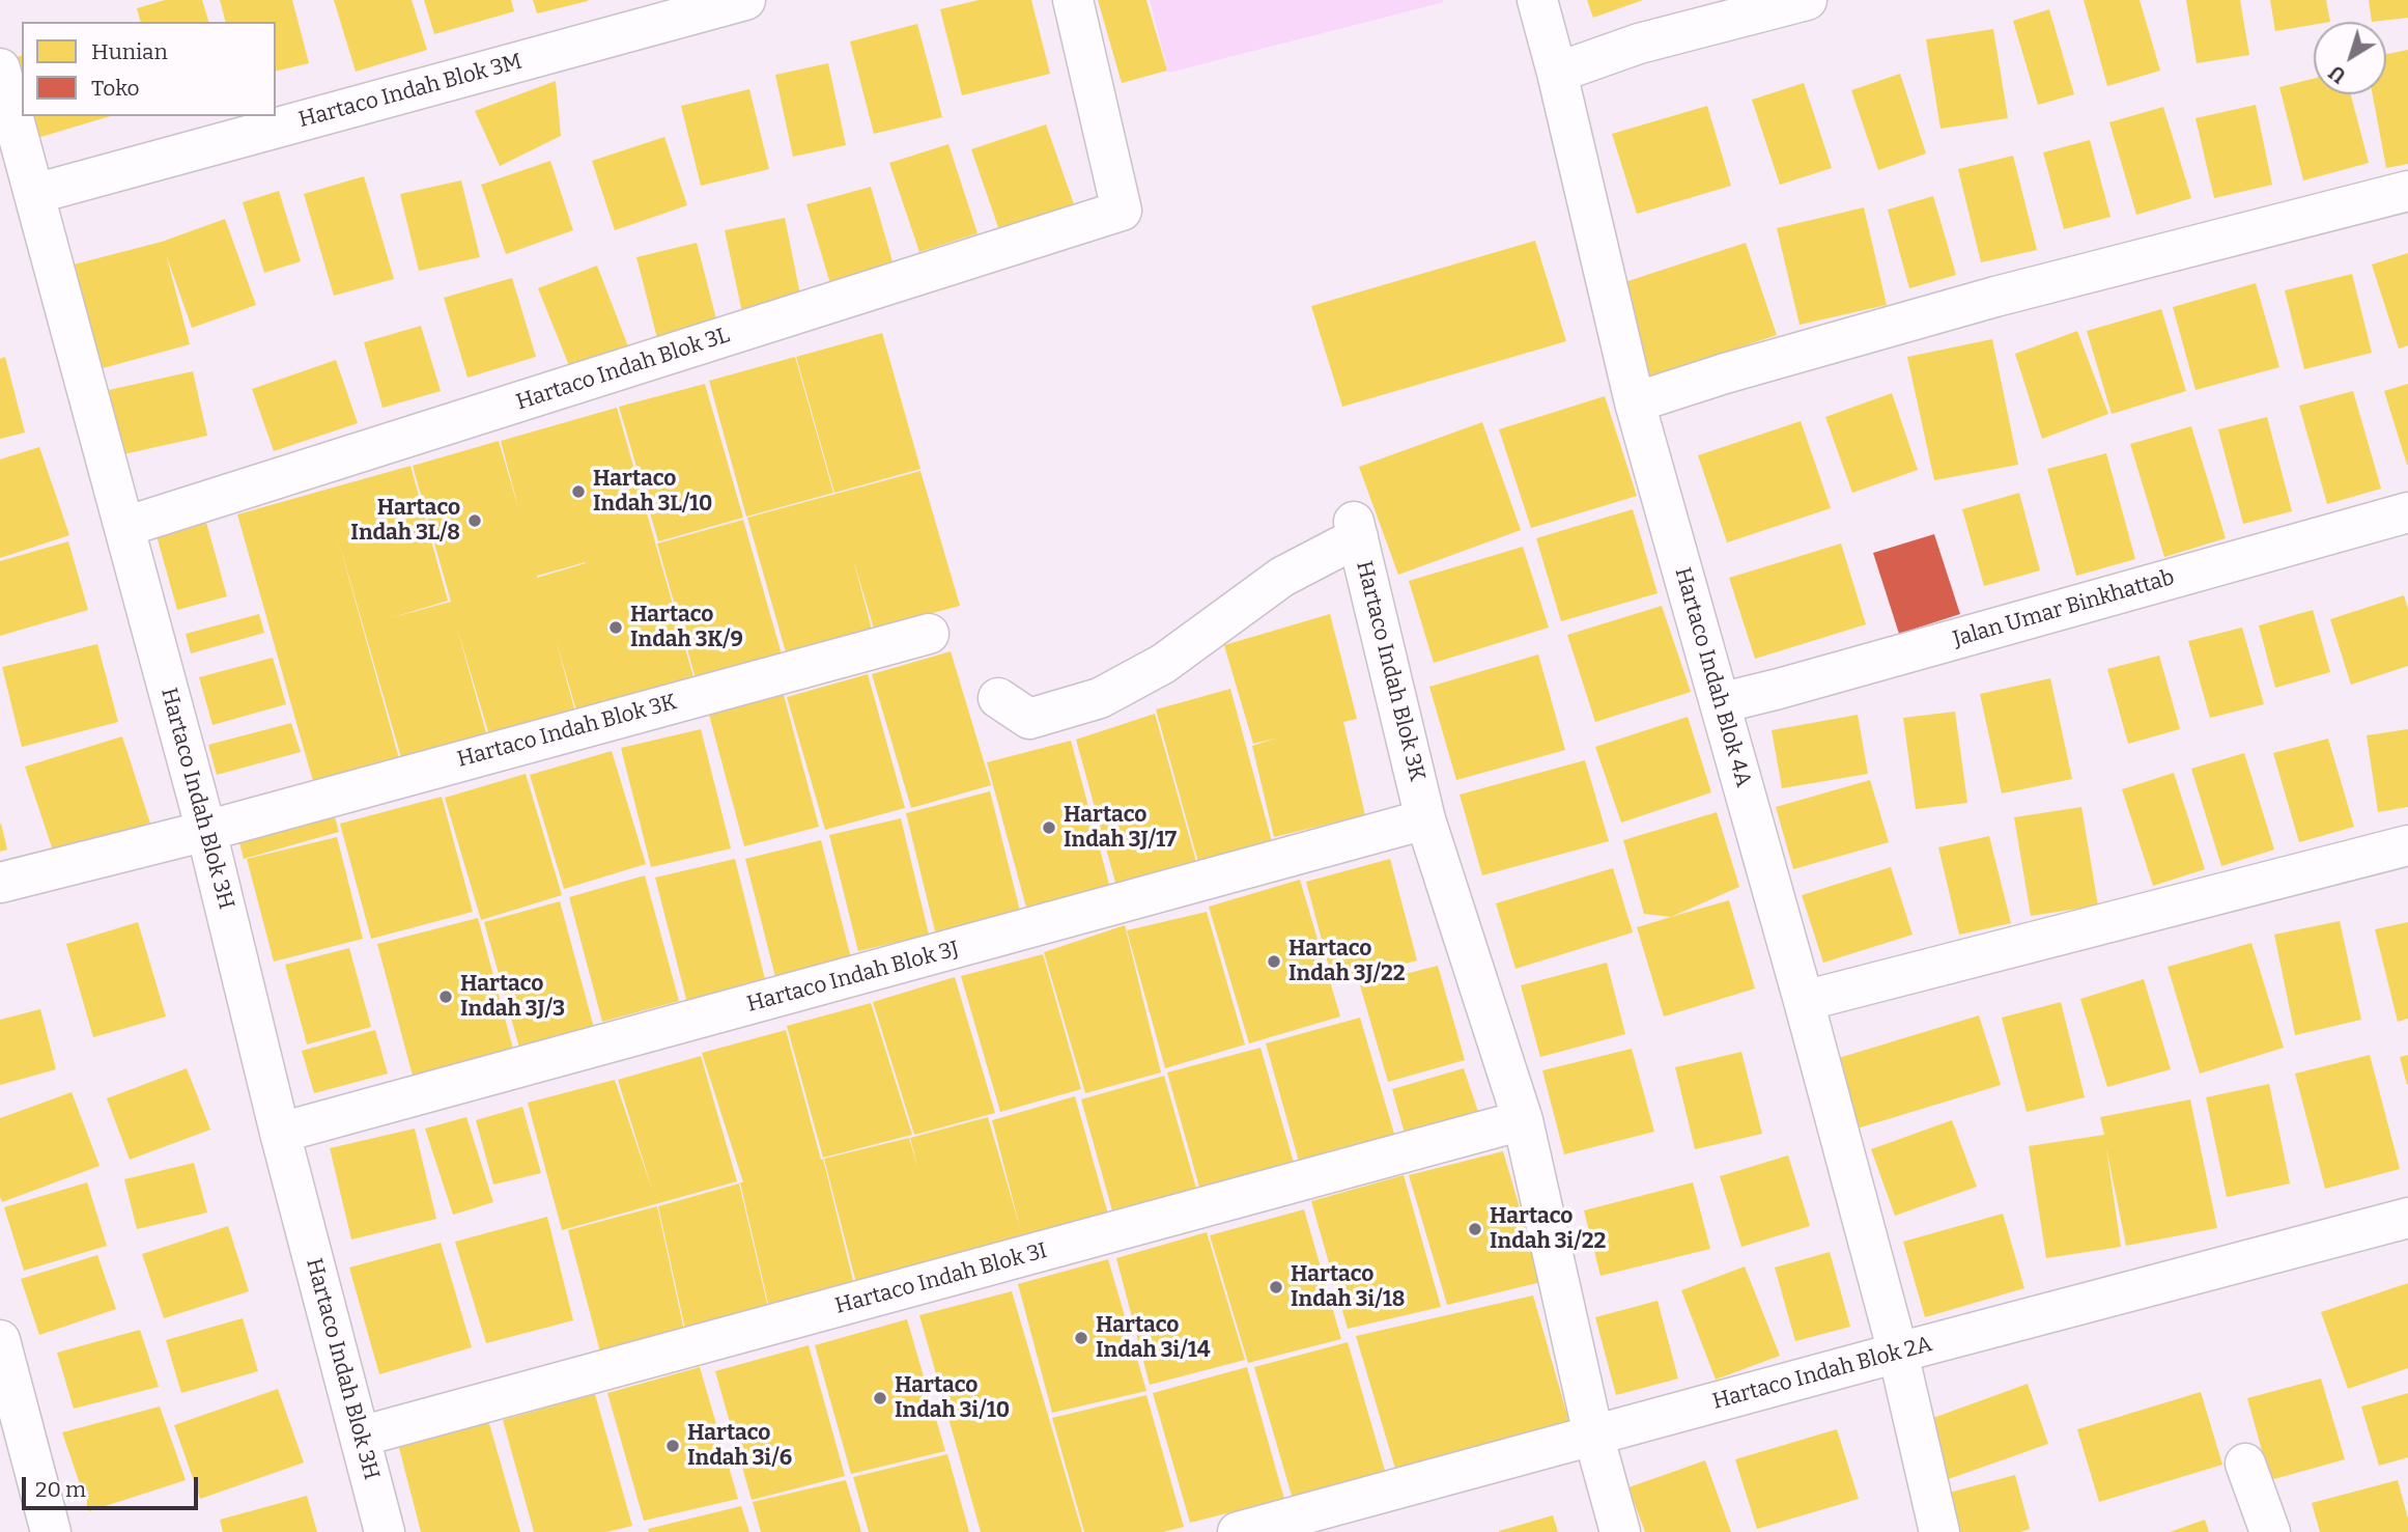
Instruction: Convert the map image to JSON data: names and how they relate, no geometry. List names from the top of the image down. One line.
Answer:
{"streets":{"street":["Hartaco Indah Blok 3M","Hartaco Indah Blok 3L","Jalan Umar Binkhattab","Hartaco Indah Blok 3K","Hartaco Indah Blok 4A","Hartaco Indah Blok 3H","Hartaco Indah Blok 3J","Hartaco Indah Blok 3I","Hartaco Indah Blok 2A"]},"crossings":[["Hartaco Indah Blok 3M","Hartaco Indah Blok 3H"],["Hartaco Indah Blok 3L","Hartaco Indah Blok 3H"],["Jalan Umar Binkhattab","Hartaco Indah Blok 4A"],["Hartaco Indah Blok 3K","Hartaco Indah Blok 3H"],["Hartaco Indah Blok 3K","Hartaco Indah Blok 3J"],["Hartaco Indah Blok 3K","Hartaco Indah Blok 3I"],["Hartaco Indah Blok 3K","Hartaco Indah Blok 2A"],["Hartaco Indah Blok 4A","Hartaco Indah Blok 2A"],["Hartaco Indah Blok 3H","Hartaco Indah Blok 3J"],["Hartaco Indah Blok 3H","Hartaco Indah Blok 3I"]],"places":["Hartaco Indah 3L/10","Hartaco Indah 3L/8","Hartaco Indah 3K/9","Hartaco Indah 3J/17","Hartaco Indah 3J/22","Hartaco Indah 3J/3","Hartaco Indah 3i/22","Hartaco Indah 3i/18","Hartaco Indah 3i/14","Hartaco Indah 3i/10","Hartaco Indah 3i/6"],"legend":["Hunian","Toko"],"scale_bar":"20 m","north":"bottom left"}
